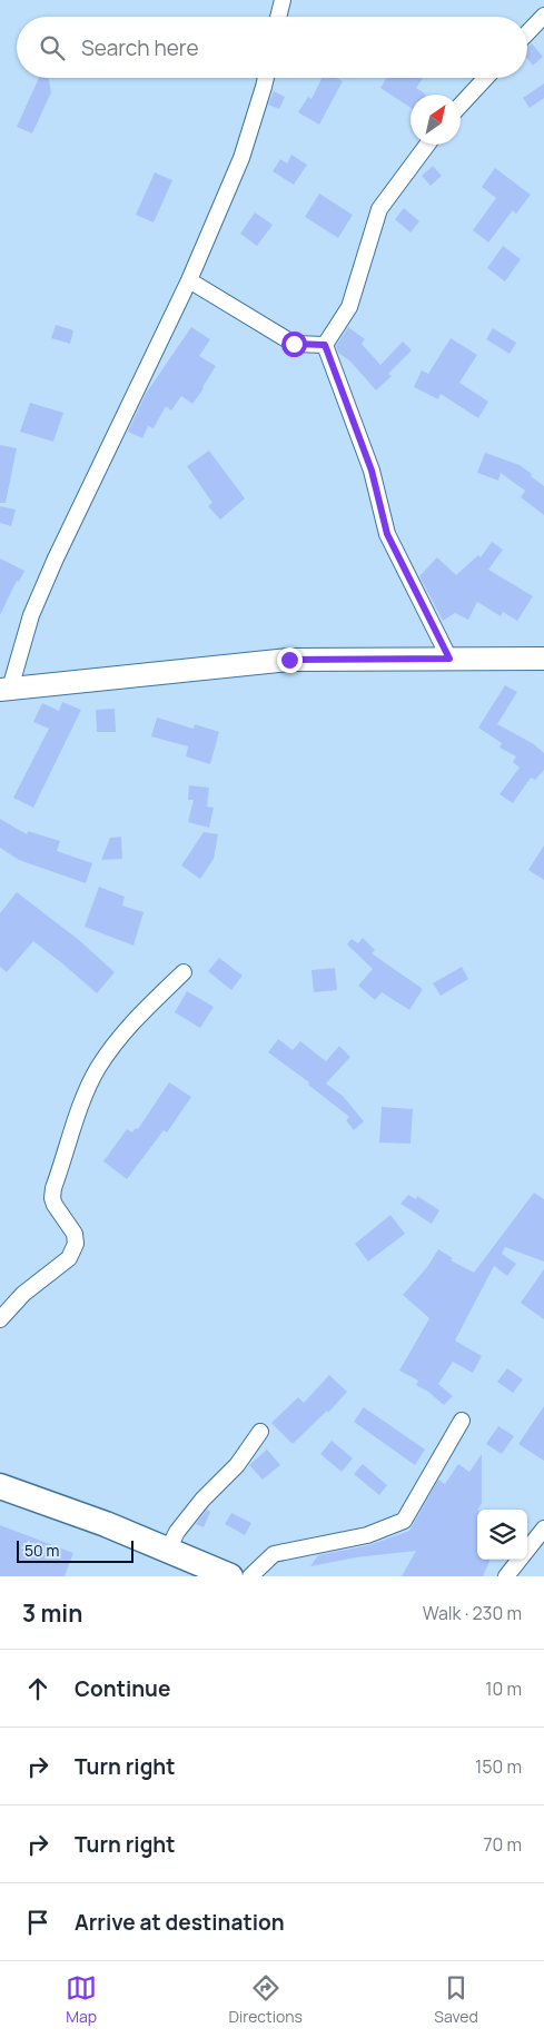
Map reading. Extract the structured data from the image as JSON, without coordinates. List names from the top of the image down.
{
  "scale_bar": "50 m",
  "north": "top right",
  "page": {
    "search": "Search here",
    "scale": "50 m",
    "heading": ["3 min", "Walk · 230 m"],
    "list": [
      ["Continue", "10 m"],
      ["Turn right", "150 m"],
      ["Turn right", "70 m"],
      "Arrive at destination"
    ],
    "nav": ["Map", "Directions", "Saved"]
  }
}
